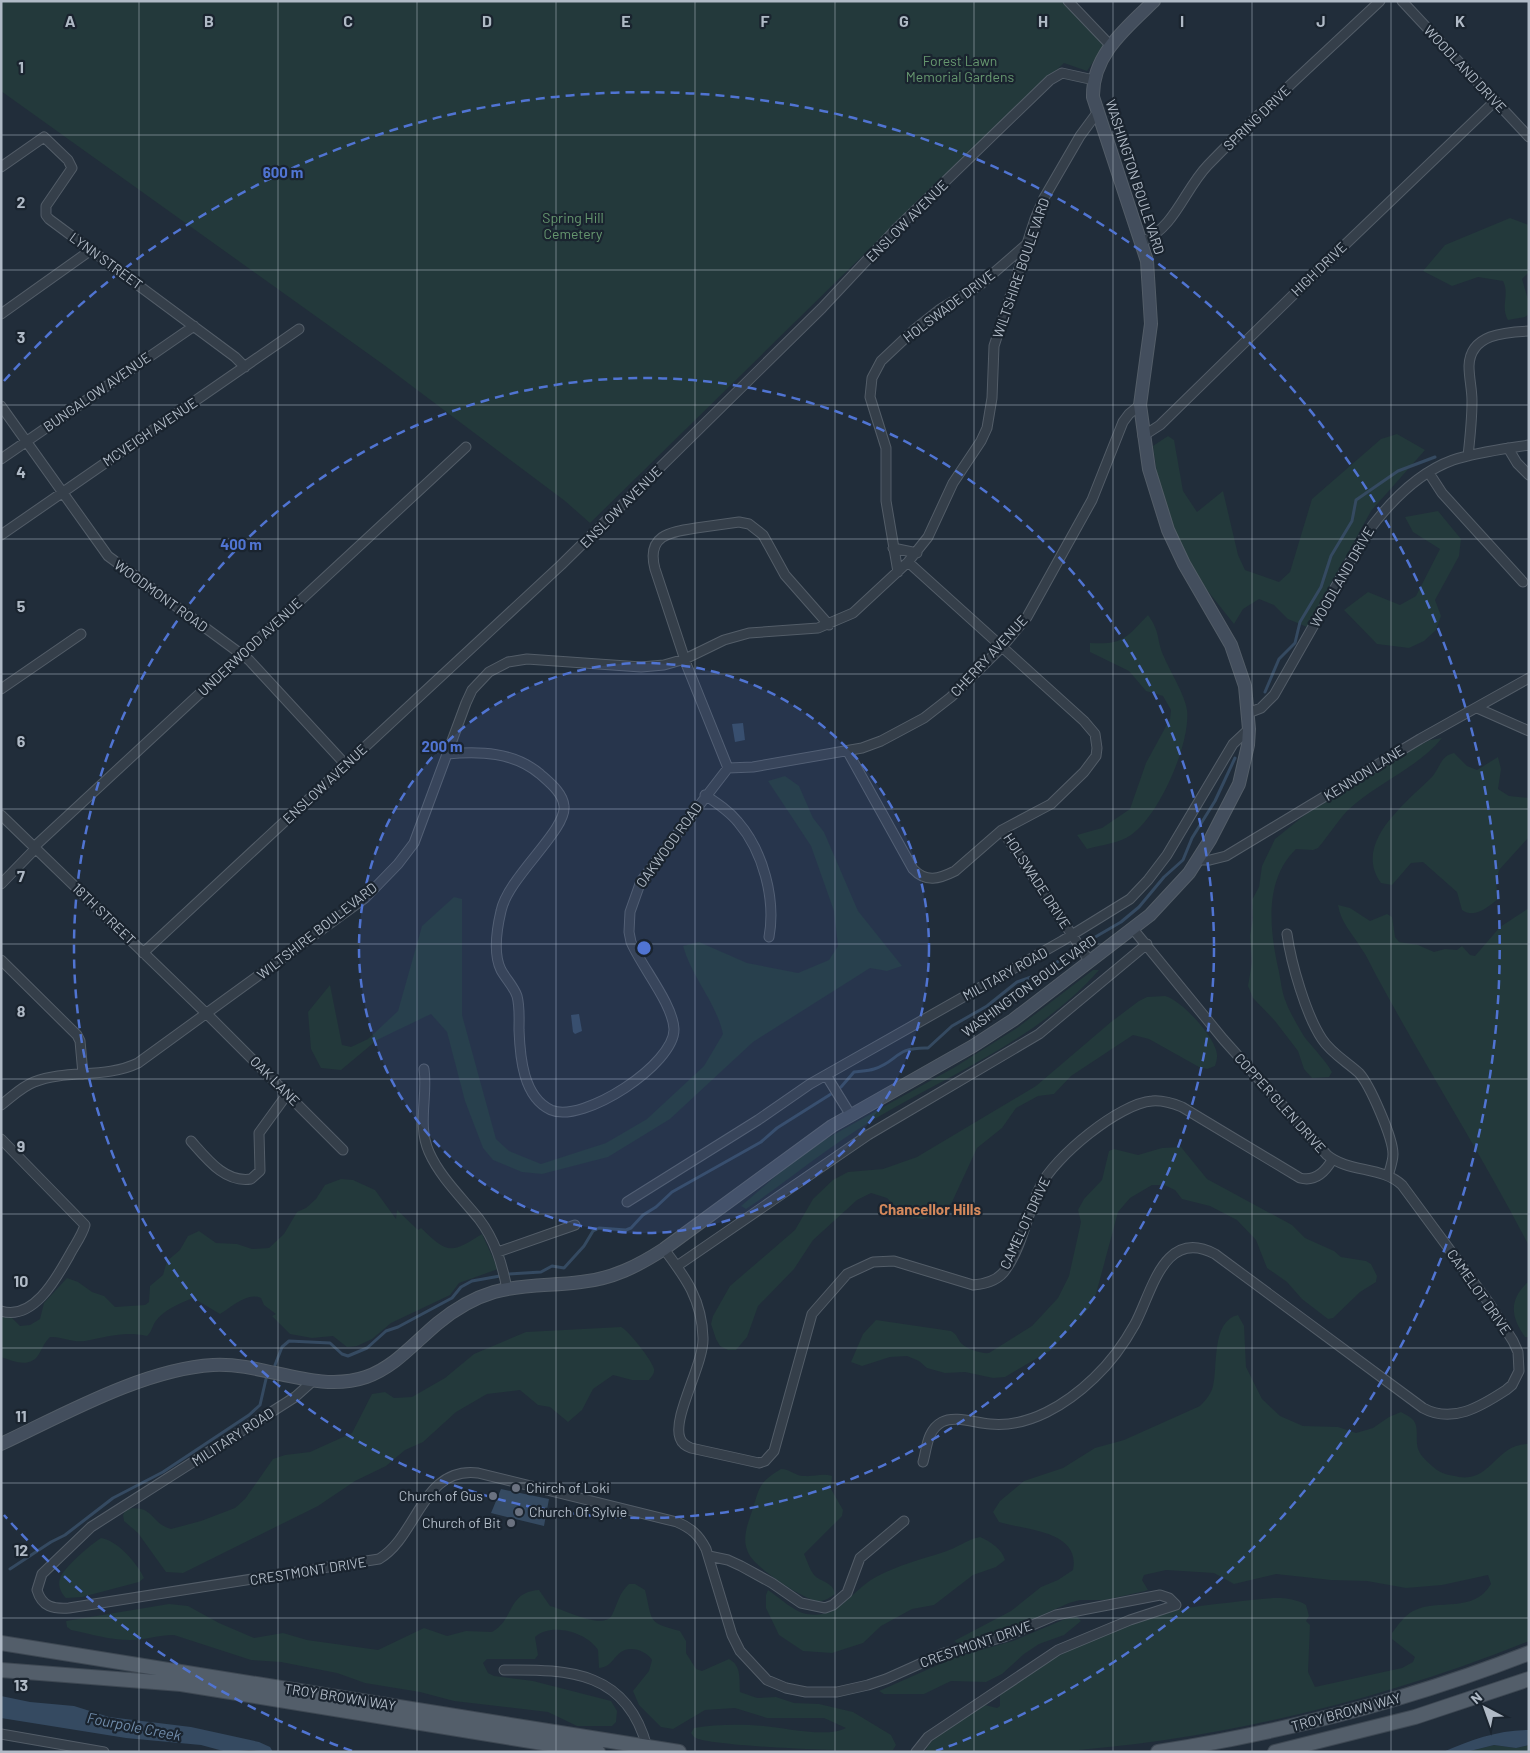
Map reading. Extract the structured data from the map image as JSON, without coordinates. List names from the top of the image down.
{
  "streets": {
    "main road": ["TROY BROWN WAY"],
    "street": [
      "WOODLAND DRIVE",
      "SPRING DRIVE",
      "WASHINGTON BOULEVARD",
      "ENSLOW AVENUE",
      "LYNN STREET",
      "WILTSHIRE BOULEVARD",
      "HIGH DRIVE",
      "HOLSWADE DRIVE",
      "BUNGALOW AVENUE",
      "MCVEIGH AVENUE",
      "WOODMONT ROAD",
      "UNDERWOOD AVENUE",
      "CHERRY AVENUE",
      "KENNON LANE",
      "OAKWOOD ROAD",
      "18TH STREET",
      "MILITARY ROAD",
      "OAK LANE",
      "COPPER GLEN DRIVE",
      "CAMELOT DRIVE",
      "CRESTMONT DRIVE"
    ]
  },
  "crossings": [
    ["WOODLAND DRIVE", "WASHINGTON BOULEVARD"],
    ["WOODLAND DRIVE", "HIGH DRIVE"],
    ["SPRING DRIVE", "WASHINGTON BOULEVARD"],
    ["WASHINGTON BOULEVARD", "ENSLOW AVENUE"],
    ["WASHINGTON BOULEVARD", "WILTSHIRE BOULEVARD"],
    ["WASHINGTON BOULEVARD", "HIGH DRIVE"],
    ["WASHINGTON BOULEVARD", "HOLSWADE DRIVE"],
    ["WASHINGTON BOULEVARD", "CHERRY AVENUE"],
    ["WASHINGTON BOULEVARD", "KENNON LANE"],
    ["WASHINGTON BOULEVARD", "MILITARY ROAD"],
    ["WASHINGTON BOULEVARD", "COPPER GLEN DRIVE"],
    ["WASHINGTON BOULEVARD", "CAMELOT DRIVE"],
    ["ENSLOW AVENUE", "WOODMONT ROAD"],
    ["ENSLOW AVENUE", "18TH STREET"],
    ["LYNN STREET", "BUNGALOW AVENUE"],
    ["LYNN STREET", "MCVEIGH AVENUE"],
    ["WILTSHIRE BOULEVARD", "HOLSWADE DRIVE"],
    ["WILTSHIRE BOULEVARD", "OAKWOOD ROAD"],
    ["WILTSHIRE BOULEVARD", "18TH STREET"],
    ["WILTSHIRE BOULEVARD", "OAK LANE"],
    ["HOLSWADE DRIVE", "CHERRY AVENUE"],
    ["HOLSWADE DRIVE", "MILITARY ROAD"],
    ["BUNGALOW AVENUE", "WOODMONT ROAD"],
    ["MCVEIGH AVENUE", "WOODMONT ROAD"],
    ["WOODMONT ROAD", "UNDERWOOD AVENUE"],
    ["UNDERWOOD AVENUE", "18TH STREET"],
    ["CHERRY AVENUE", "OAKWOOD ROAD"],
    ["18TH STREET", "OAK LANE"],
    ["MILITARY ROAD", "CRESTMONT DRIVE"],
    ["COPPER GLEN DRIVE", "CAMELOT DRIVE"]
  ],
  "districts": ["Chancellor Hills"],
  "water": ["Fourpole Creek"],
  "parks": ["Forest Lawn Memorial Gardens", "Spring Hill Cemetery"],
  "places": [
    "Chirch of Loki",
    "Church of Gus",
    "Church Of Sylvie",
    "Church of Bit"
  ],
  "north": "top left",
  "grid": {
    "columns": [
      "A",
      "B",
      "C",
      "D",
      "E",
      "F",
      "G",
      "H",
      "I",
      "J",
      "K"
    ],
    "rows": [
      "1",
      "2",
      "3",
      "4",
      "5",
      "6",
      "7",
      "8",
      "9",
      "10",
      "11",
      "12",
      "13"
    ]
  },
  "rings": ["600 m", "400 m", "200 m"]
}
